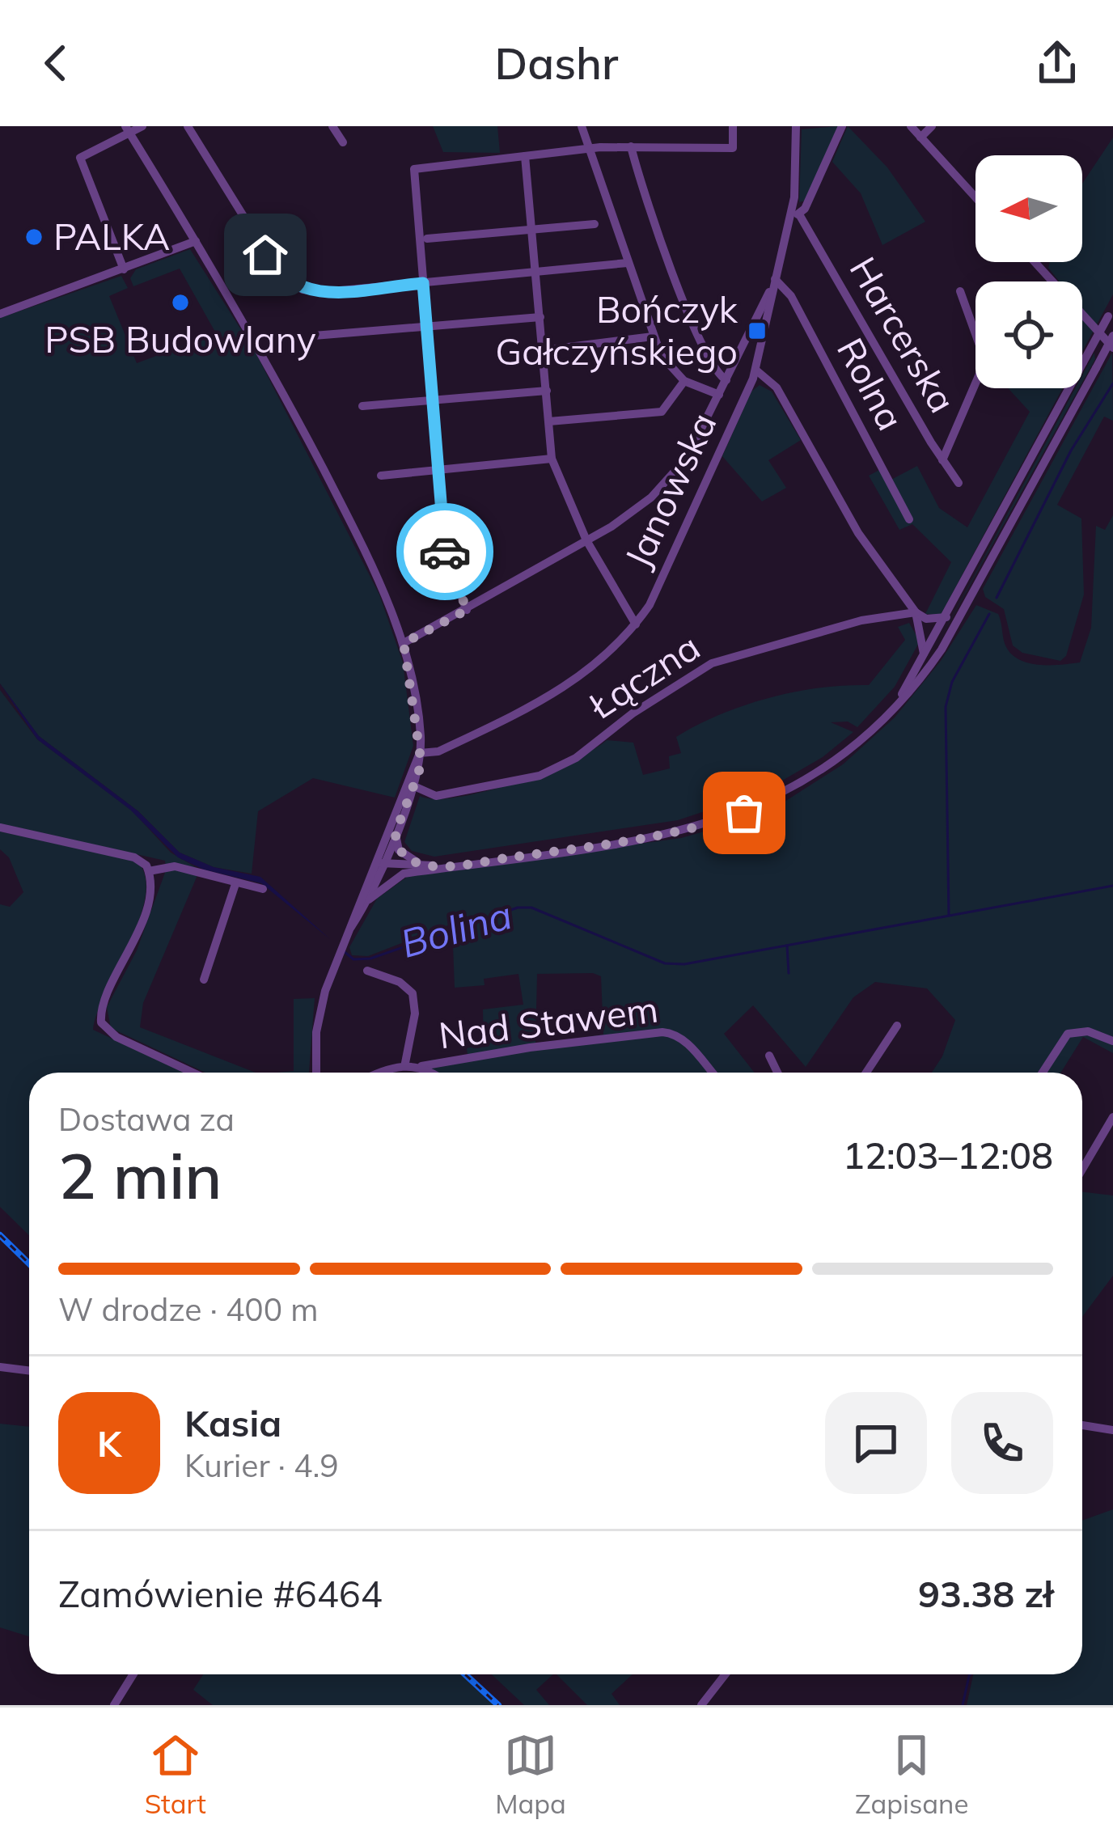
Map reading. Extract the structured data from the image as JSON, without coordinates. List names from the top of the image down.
{
  "streets": {
    "street": [
      "Harcerska",
      "Rolna",
      "Janowska",
      "Łączna",
      "Nad Stawem"
    ]
  },
  "crossings": [
    ["Harcerska", "Janowska"],
    ["Rolna", "Janowska"]
  ],
  "water": ["Bolina"],
  "places": {
    "other": ["PALKA", "PSB Budowlany"],
    "transit": ["Bończyk Gałczyńskiego"]
  },
  "north": "left",
  "page": {
    "header": "Dashr",
    "heading": ["2 min", "Dostawa za", "12:03–12:08"],
    "panel": [
      "Kasia",
      "Kurier · 4.9",
      "Zamówienie #6464",
      "93.38 zł"
    ],
    "bar": "W drodze · 400 m",
    "round": "K",
    "tabs": ["Start", "Mapa", "Zapisane"]
  }
}
